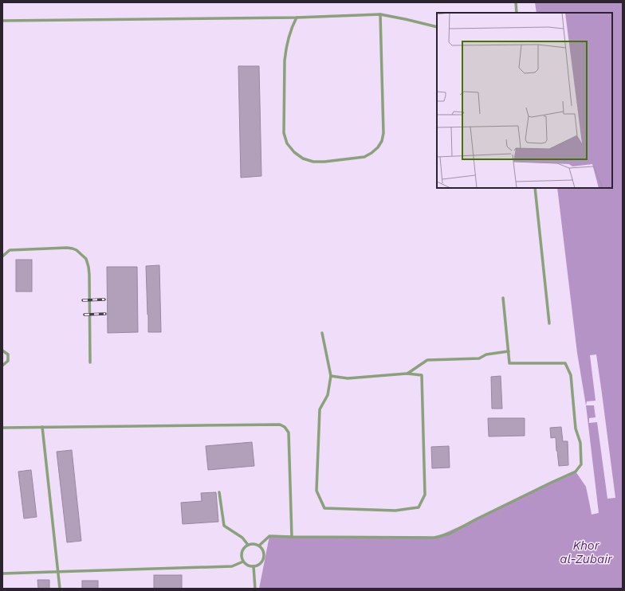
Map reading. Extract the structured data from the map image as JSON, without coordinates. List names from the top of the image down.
{
  "water": ["Khor al-Zubair"]
}
